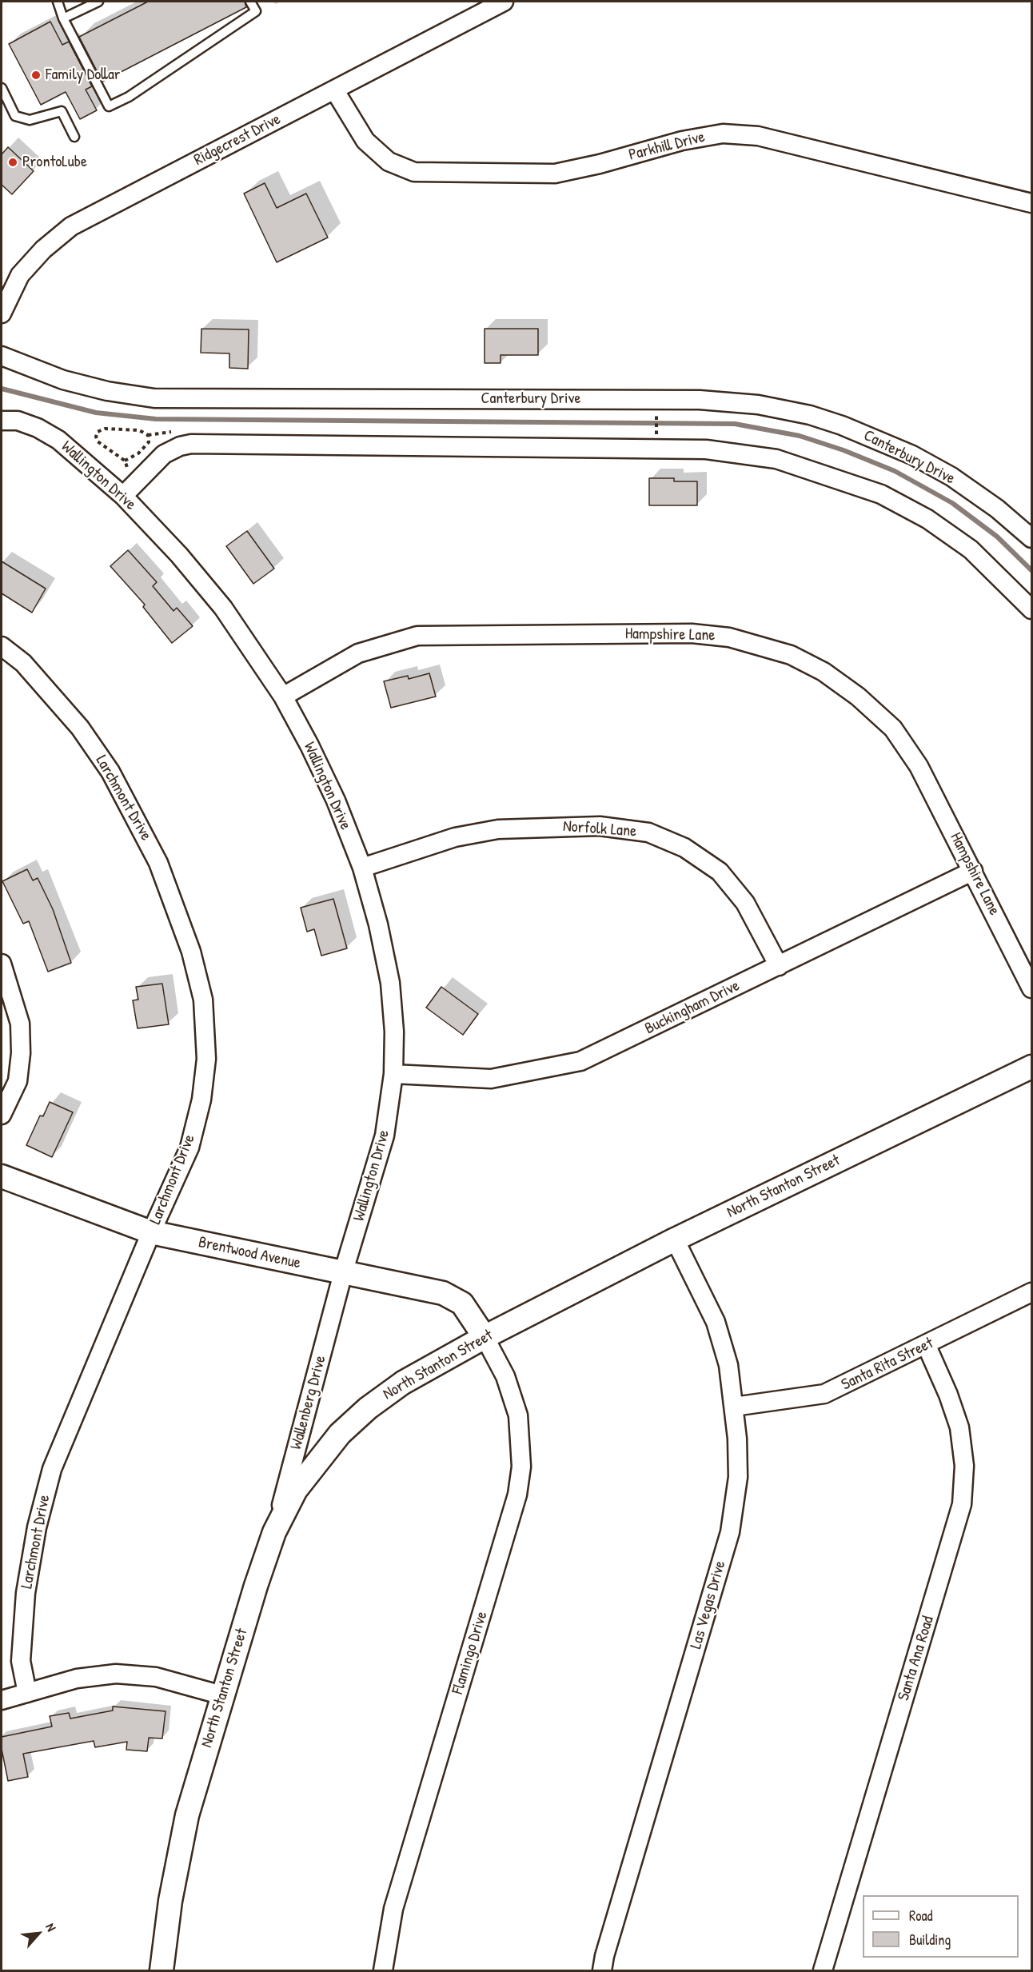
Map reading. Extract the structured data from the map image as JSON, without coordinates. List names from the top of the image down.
{
  "streets": {
    "street": [
      "Ridgecrest Drive",
      "Parkhill Drive",
      "Canterbury Drive",
      "Wallington Drive",
      "Hampshire Lane",
      "Larchmont Drive",
      "Norfolk Lane",
      "Buckingham Drive",
      "North Stanton Street",
      "Brentwood Avenue",
      "Santa Rita Street",
      "Wallenberg Drive",
      "Las Vegas Drive",
      "Flamingo Drive",
      "Santa Ana Road"
    ]
  },
  "crossings": [
    ["Ridgecrest Drive", "Parkhill Drive"],
    ["Wallington Drive", "Hampshire Lane"],
    ["Wallington Drive", "Norfolk Lane"],
    ["Wallington Drive", "Buckingham Drive"],
    ["Wallington Drive", "Brentwood Avenue"],
    ["Wallington Drive", "Wallenberg Drive"],
    ["Hampshire Lane", "Buckingham Drive"],
    ["Larchmont Drive", "Brentwood Avenue"],
    ["Norfolk Lane", "Buckingham Drive"],
    ["North Stanton Street", "Brentwood Avenue"],
    ["North Stanton Street", "Wallenberg Drive"],
    ["North Stanton Street", "Las Vegas Drive"],
    ["North Stanton Street", "Flamingo Drive"],
    ["Brentwood Avenue", "Wallenberg Drive"],
    ["Brentwood Avenue", "Flamingo Drive"],
    ["Santa Rita Street", "Las Vegas Drive"],
    ["Santa Rita Street", "Santa Ana Road"]
  ],
  "places": ["Family Dollar", "ProntoLube"],
  "legend": ["Road", "Building"],
  "north": "top right"
}
